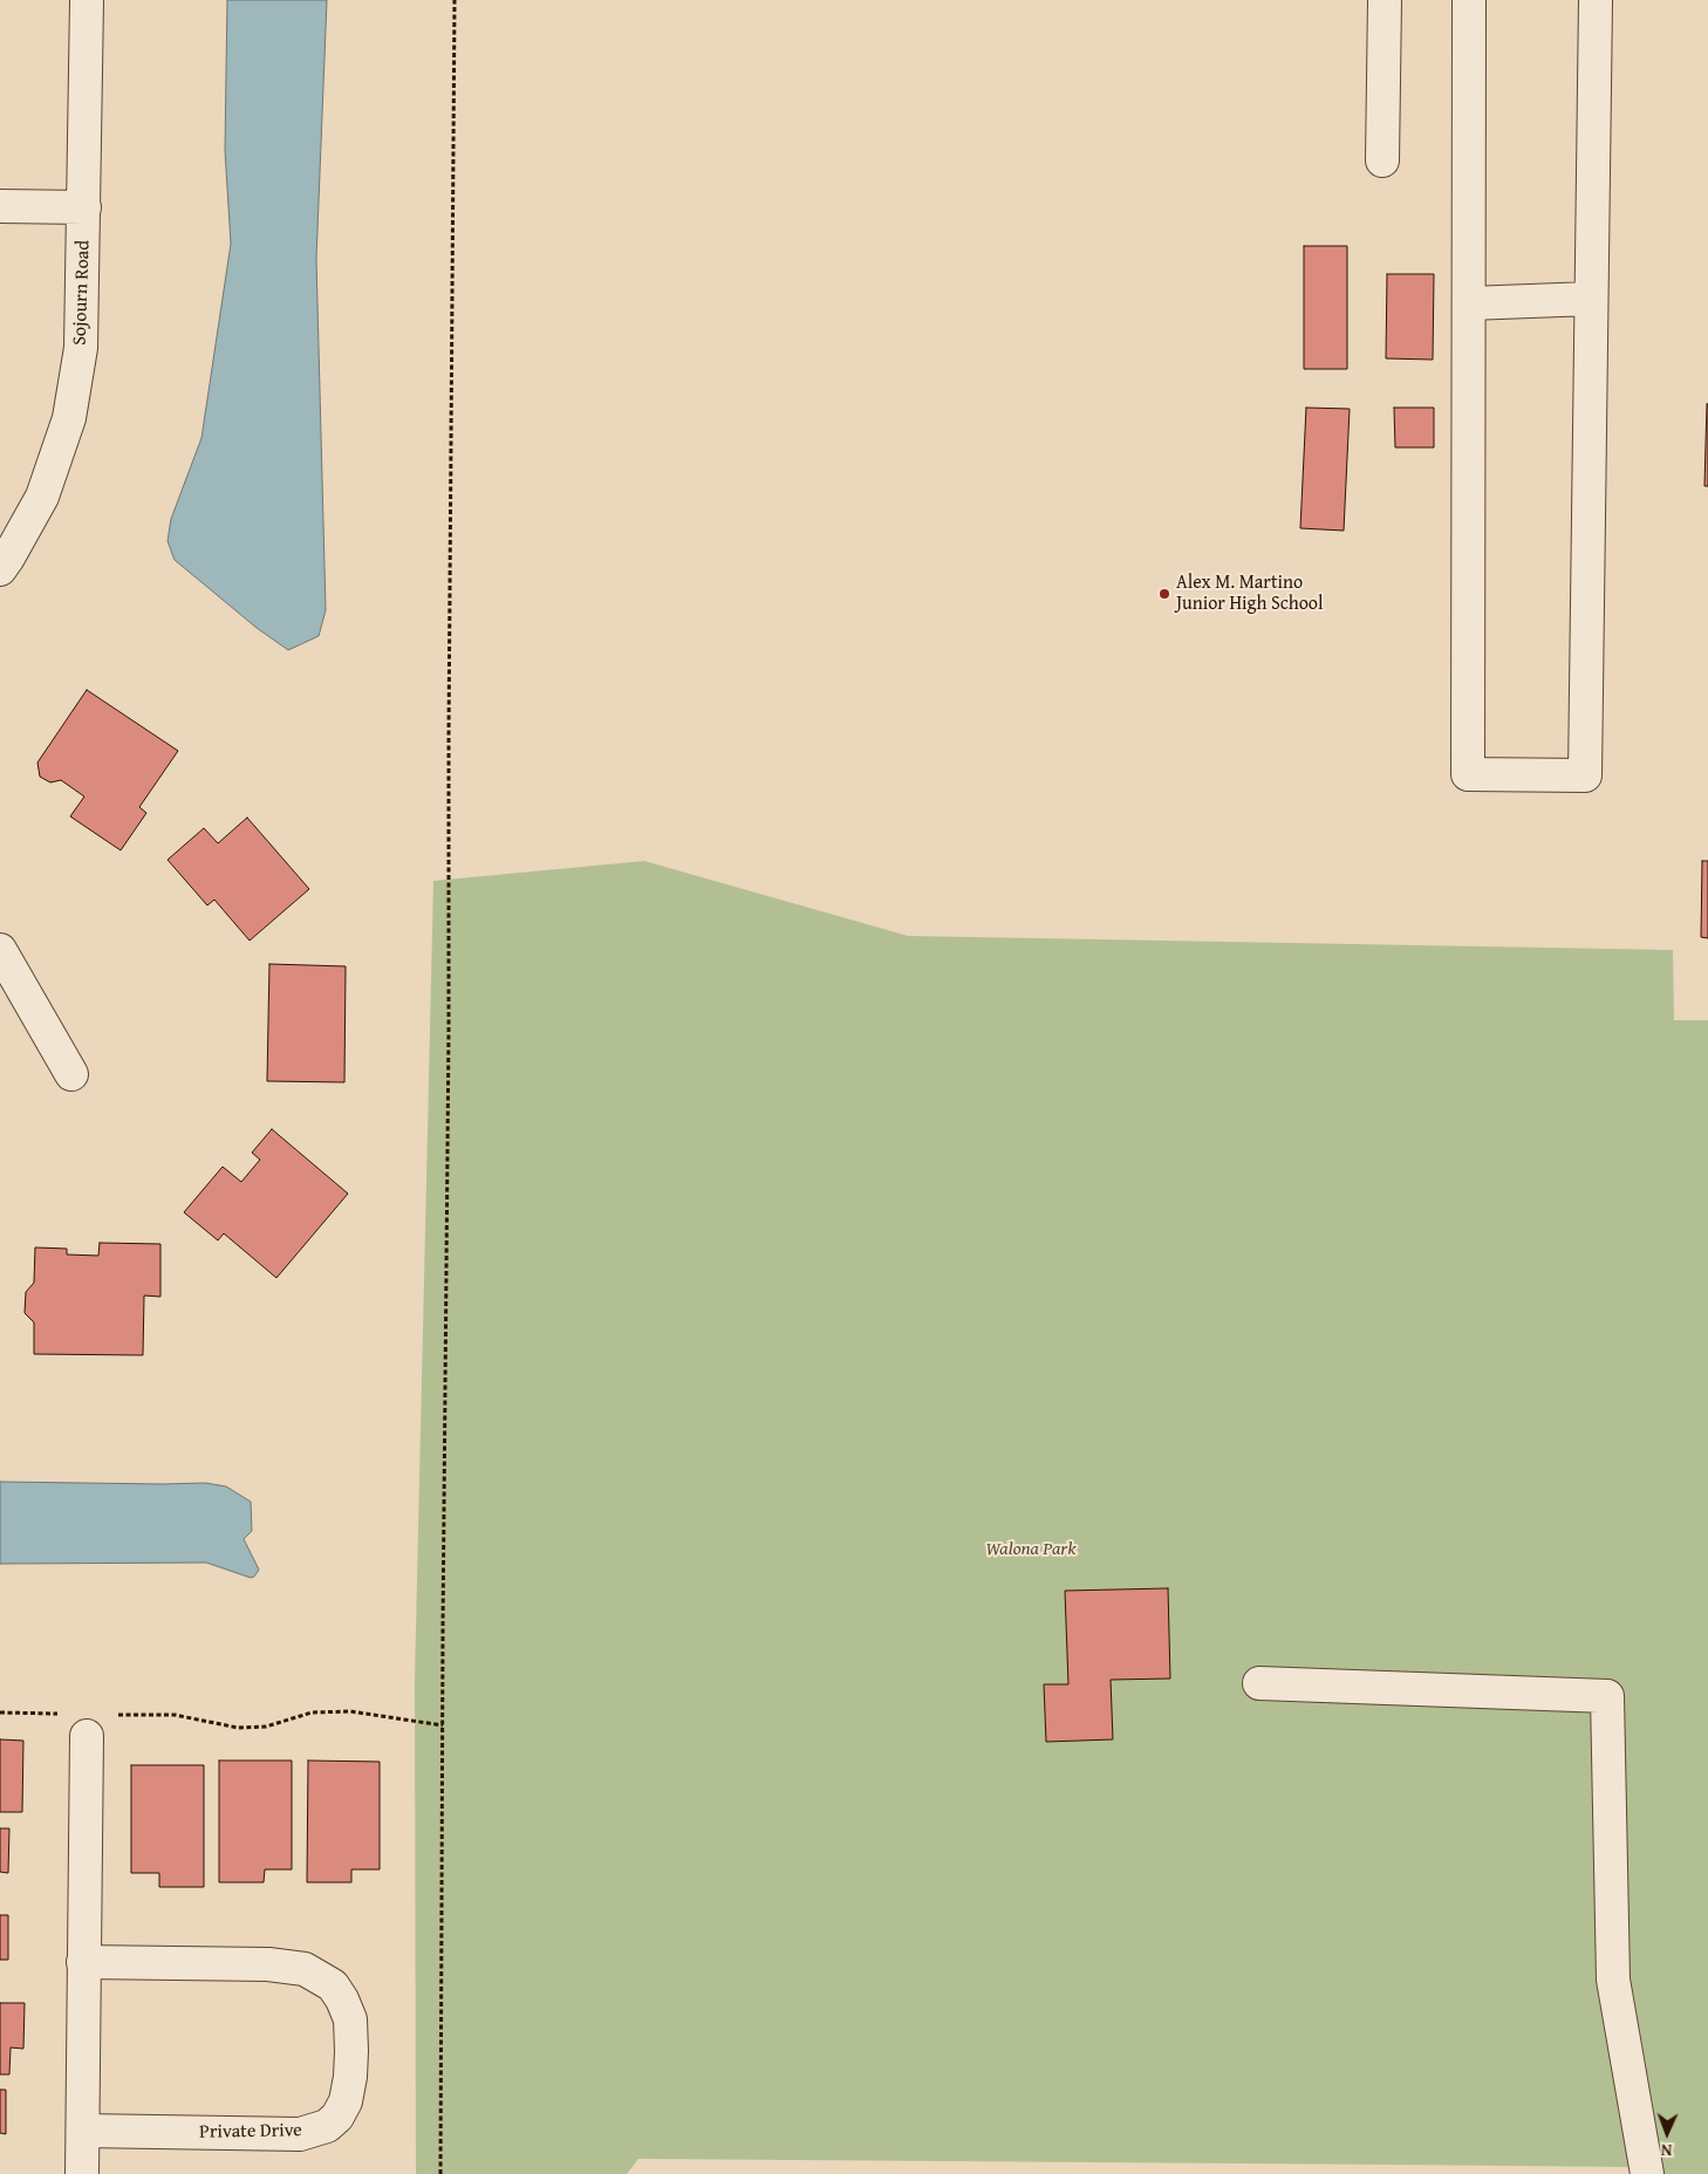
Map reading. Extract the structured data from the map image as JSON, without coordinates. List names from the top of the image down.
{
  "streets": {
    "street": ["Sojourn Road", "Private Drive"]
  },
  "parks": ["Walona Park"],
  "places": ["Alex M. Martino Junior High School"],
  "north": "bottom"
}
